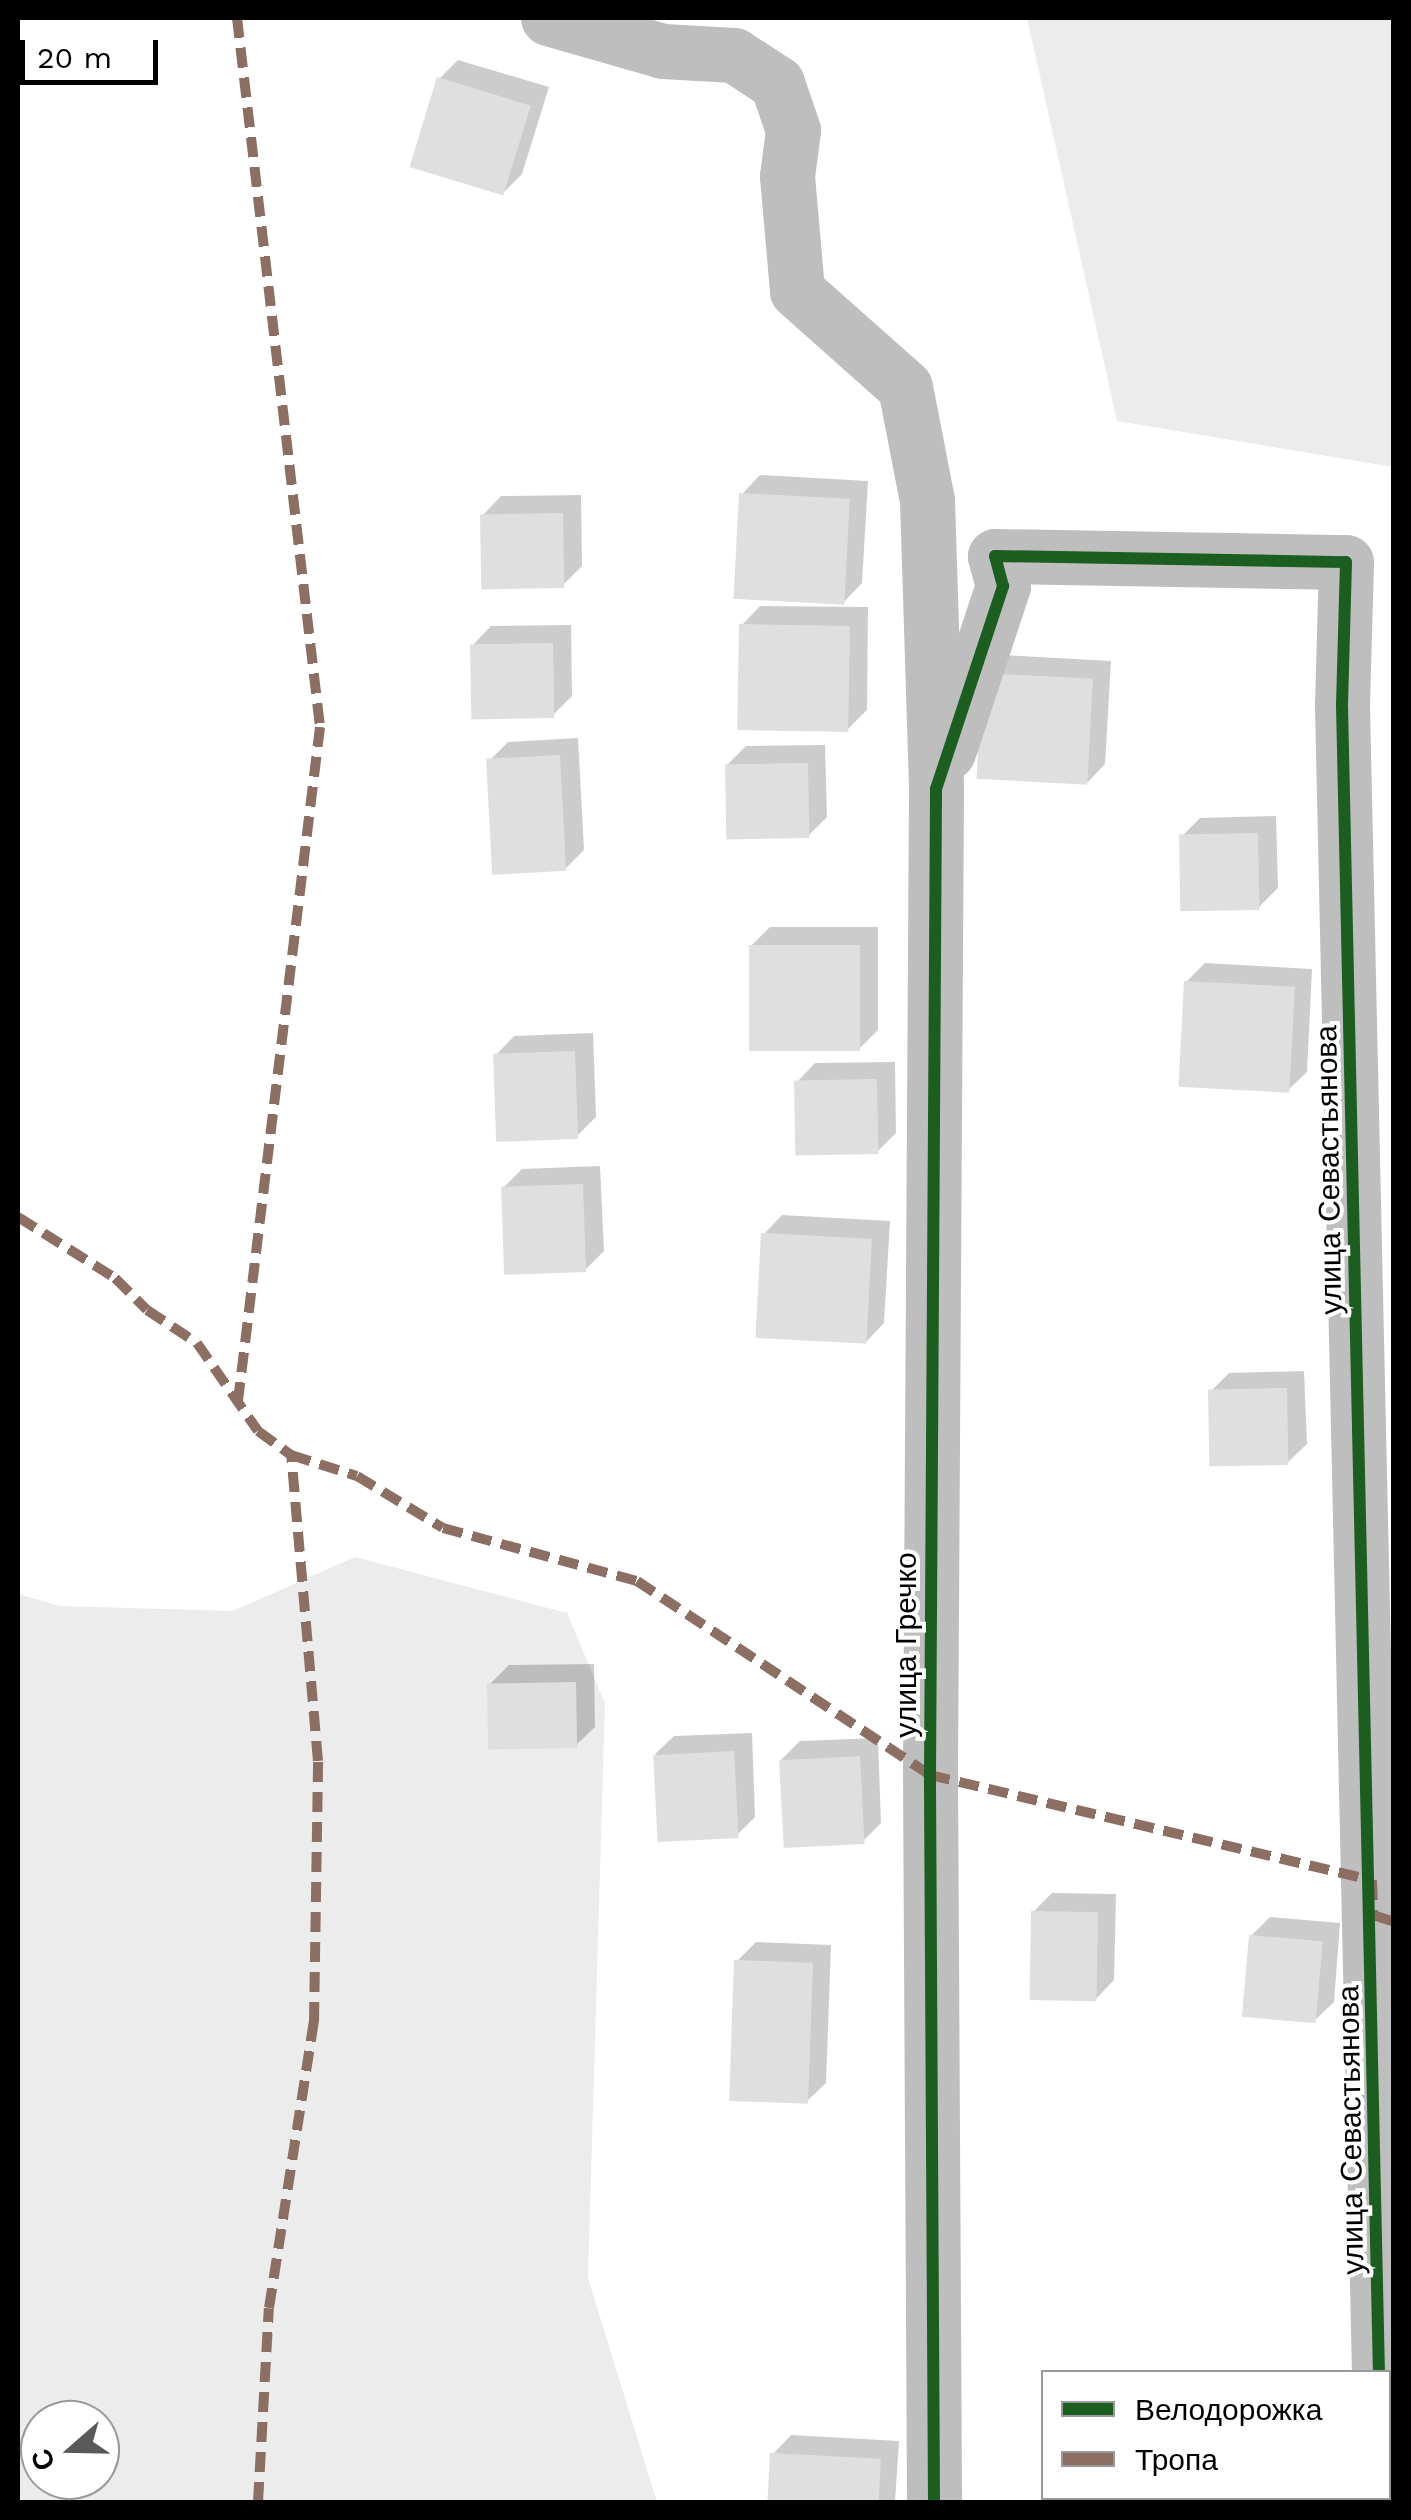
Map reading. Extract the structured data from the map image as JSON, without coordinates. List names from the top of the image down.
{
  "streets": {
    "street": ["улица Севастьянова", "улица Гречко"]
  },
  "crossings": [
    ["улица Севастьянова", "улица Гречко"]
  ],
  "legend": ["Велодорожка", "Тропа"],
  "scale_bar": "20 m",
  "north": "left"
}
